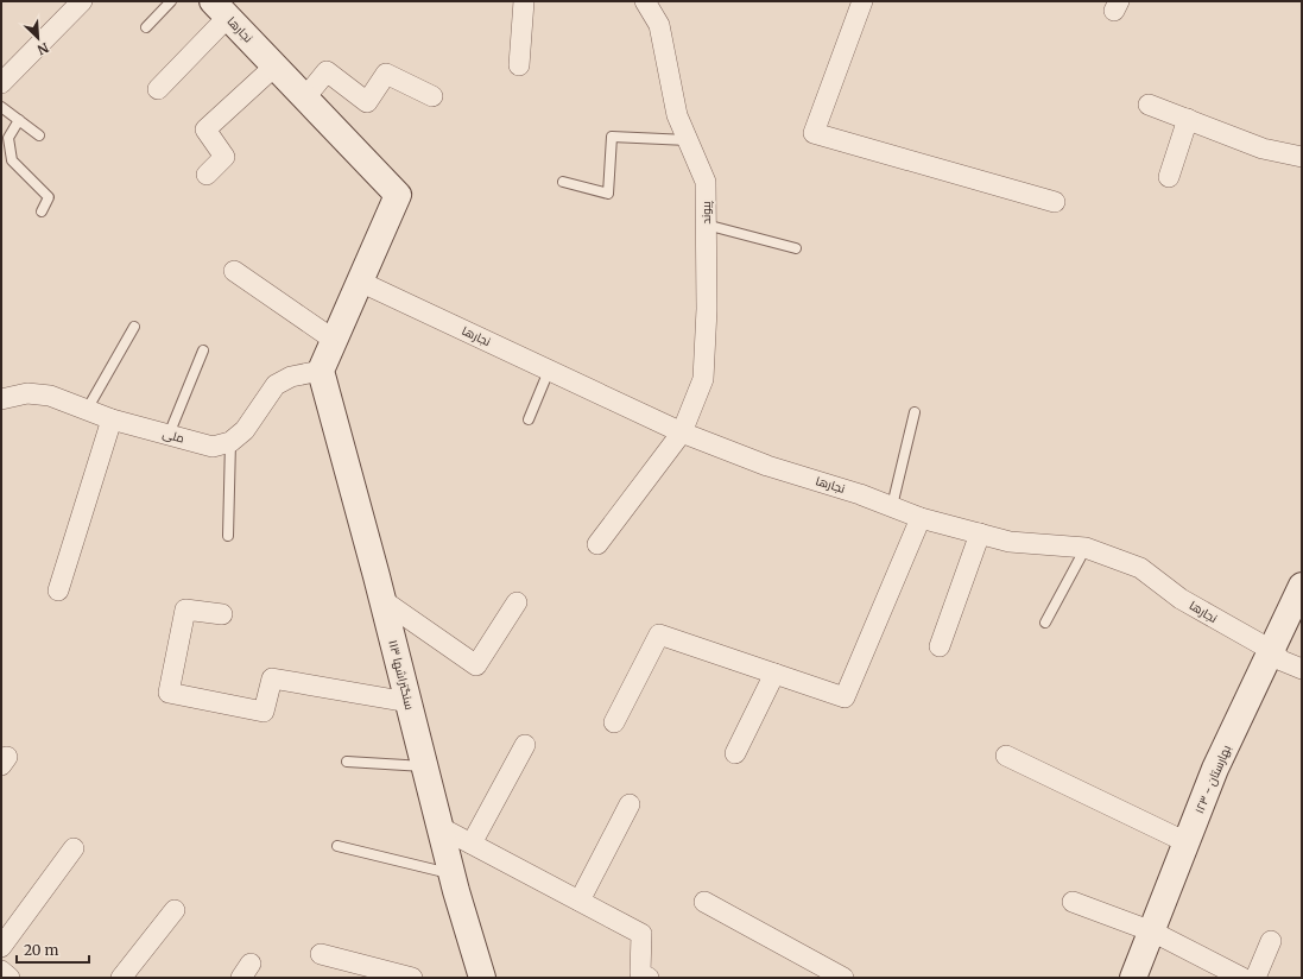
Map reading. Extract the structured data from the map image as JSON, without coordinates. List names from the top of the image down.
{
  "streets": {
    "street": [
      "نجارها",
      "پیوند",
      "ملی",
      "سنگتراشها ۱۱۳",
      "بهارستان - ۱۲۳"
    ]
  },
  "crossings": [
    ["نجارها", "پیوند"],
    ["نجارها", "سنگتراشها ۱۱۳"],
    ["نجارها", "بهارستان - ۱۲۳"]
  ],
  "scale_bar": "20 m",
  "north": "bottom right"
}
